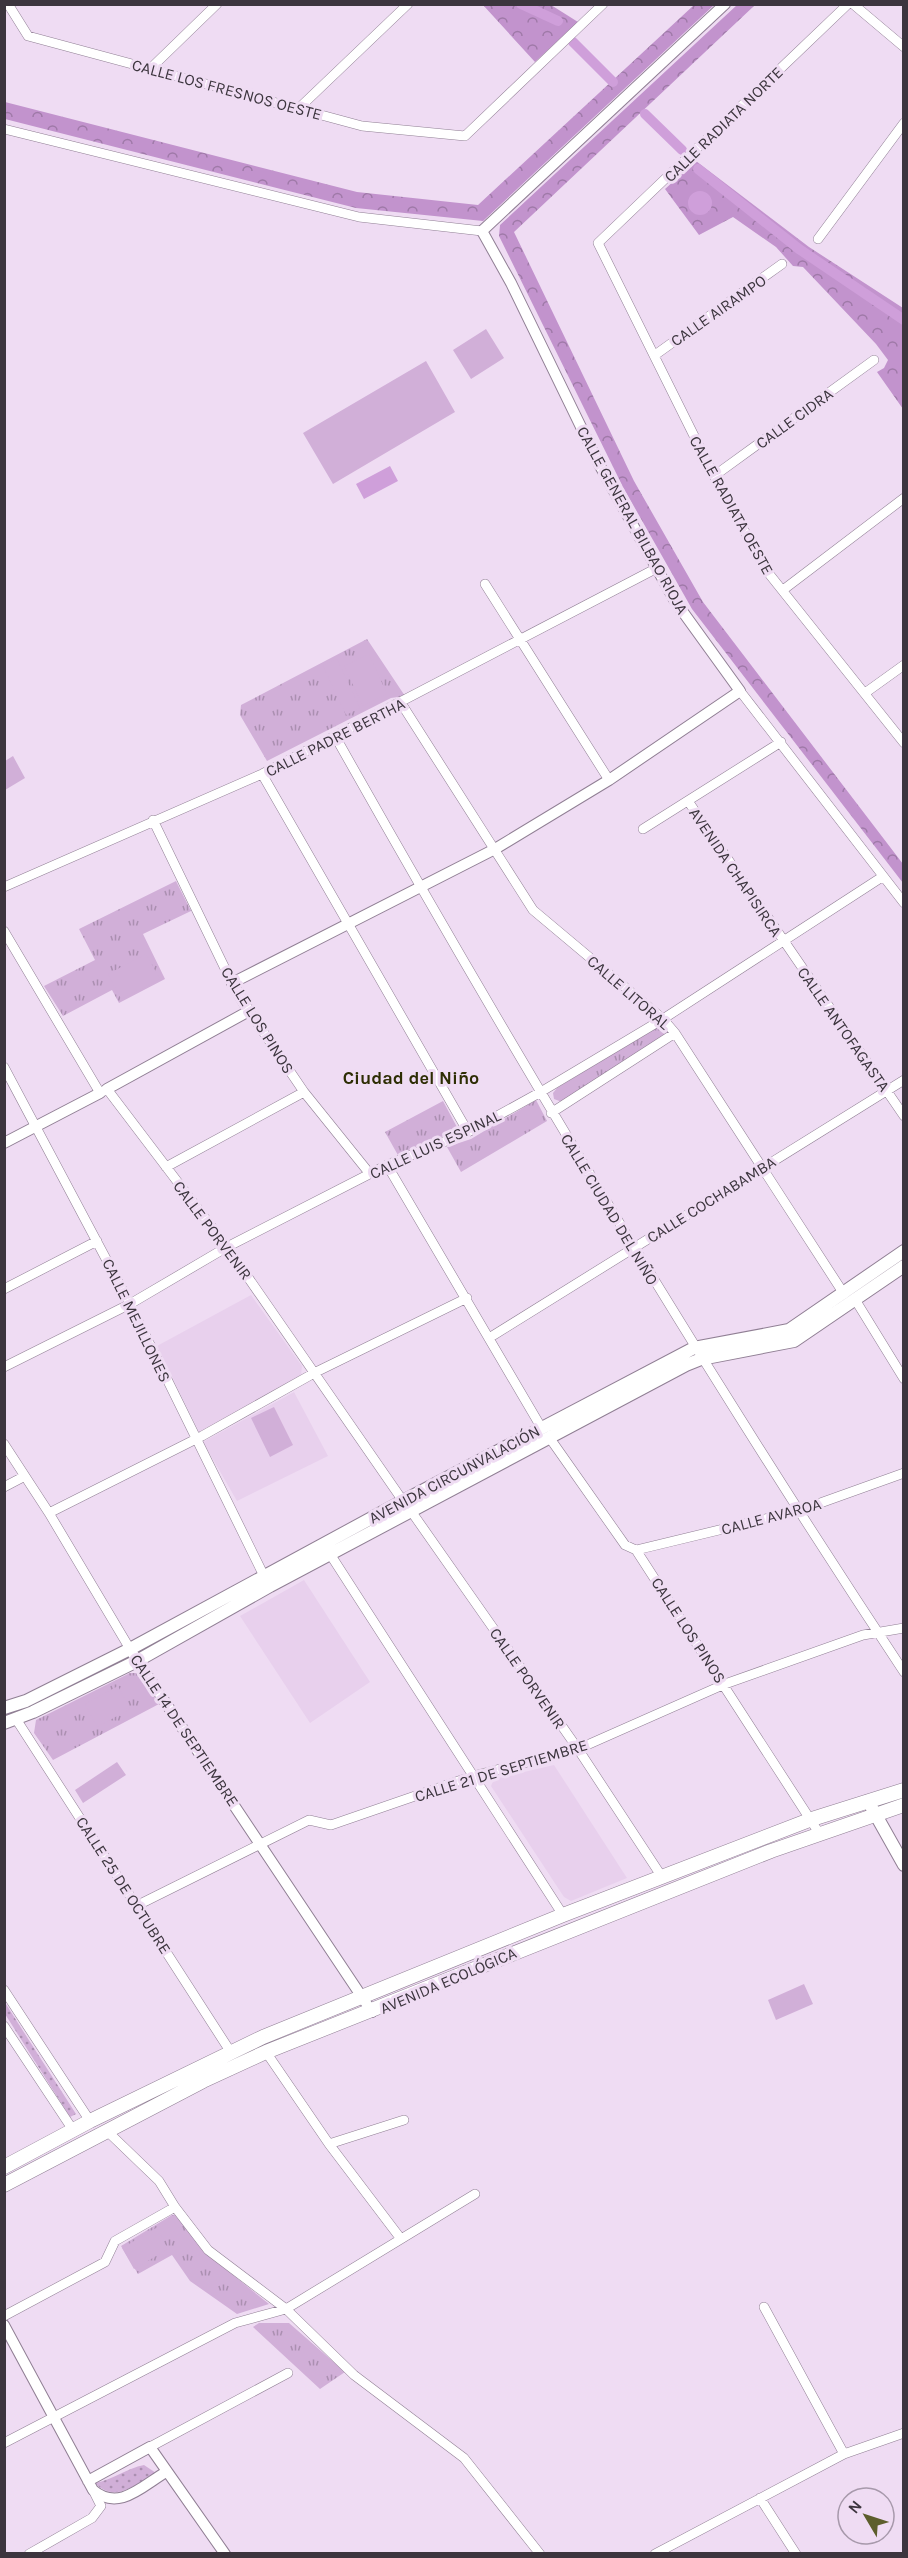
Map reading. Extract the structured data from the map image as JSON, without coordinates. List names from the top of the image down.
{
  "streets": {
    "main road": ["AVENIDA CIRCUNVALACIÓN", "AVENIDA ECOLÓGICA"],
    "street": [
      "CALLE LOS FRESNOS OESTE",
      "CALLE RADIATA NORTE",
      "CALLE AIRAMPO",
      "CALLE CIDRA",
      "CALLE RADIATA OESTE",
      "CALLE GENERAL BILBAO RIOJA",
      "CALLE PADRE BERTHA",
      "AVENIDA CHAPISIRCA",
      "CALLE LITORAL",
      "CALLE LOS PINOS",
      "CALLE ANTOFAGASTA",
      "CALLE LUIS ESPINAL",
      "CALLE COCHABAMBA",
      "CALLE CIUDAD DEL NIÑO",
      "CALLE PORVENIR",
      "CALLE MEJILLONES",
      "CALLE AVAROA",
      "CALLE 14 DE SEPTIEMBRE",
      "CALLE 21 DE SEPTIEMBRE",
      "CALLE 25 DE OCTUBRE"
    ]
  },
  "crossings": [
    ["CALLE RADIATA NORTE", "CALLE RADIATA OESTE"],
    ["CALLE AIRAMPO", "CALLE RADIATA OESTE"],
    ["CALLE CIDRA", "CALLE RADIATA OESTE"],
    ["CALLE GENERAL BILBAO RIOJA", "CALLE PADRE BERTHA"],
    ["CALLE GENERAL BILBAO RIOJA", "CALLE LUIS ESPINAL"],
    ["CALLE PADRE BERTHA", "CALLE LITORAL"],
    ["CALLE PADRE BERTHA", "CALLE LOS PINOS"],
    ["CALLE PADRE BERTHA", "CALLE CIUDAD DEL NIÑO"],
    ["AVENIDA CHAPISIRCA", "CALLE ANTOFAGASTA"],
    ["AVENIDA CHAPISIRCA", "CALLE LUIS ESPINAL"],
    ["CALLE LITORAL", "CALLE LUIS ESPINAL"],
    ["CALLE LITORAL", "CALLE COCHABAMBA"],
    ["CALLE LITORAL", "AVENIDA CIRCUNVALACIÓN"],
    ["CALLE LOS PINOS", "CALLE LUIS ESPINAL"],
    ["CALLE LOS PINOS", "CALLE COCHABAMBA"],
    ["CALLE LOS PINOS", "AVENIDA CIRCUNVALACIÓN"],
    ["CALLE LOS PINOS", "CALLE AVAROA"],
    ["CALLE LOS PINOS", "CALLE 21 DE SEPTIEMBRE"],
    ["CALLE LOS PINOS", "AVENIDA ECOLÓGICA"],
    ["CALLE ANTOFAGASTA", "CALLE LUIS ESPINAL"],
    ["CALLE ANTOFAGASTA", "CALLE COCHABAMBA"],
    ["CALLE LUIS ESPINAL", "CALLE CIUDAD DEL NIÑO"],
    ["CALLE LUIS ESPINAL", "CALLE PORVENIR"],
    ["CALLE LUIS ESPINAL", "CALLE MEJILLONES"],
    ["CALLE COCHABAMBA", "CALLE CIUDAD DEL NIÑO"],
    ["CALLE CIUDAD DEL NIÑO", "AVENIDA CIRCUNVALACIÓN"],
    ["CALLE CIUDAD DEL NIÑO", "CALLE AVAROA"],
    ["CALLE CIUDAD DEL NIÑO", "CALLE 21 DE SEPTIEMBRE"],
    ["CALLE PORVENIR", "AVENIDA CIRCUNVALACIÓN"],
    ["CALLE PORVENIR", "CALLE 21 DE SEPTIEMBRE"],
    ["CALLE PORVENIR", "AVENIDA ECOLÓGICA"],
    ["CALLE MEJILLONES", "AVENIDA CIRCUNVALACIÓN"],
    ["AVENIDA CIRCUNVALACIÓN", "CALLE 14 DE SEPTIEMBRE"],
    ["AVENIDA CIRCUNVALACIÓN", "CALLE 25 DE OCTUBRE"],
    ["CALLE 14 DE SEPTIEMBRE", "CALLE 21 DE SEPTIEMBRE"],
    ["CALLE 14 DE SEPTIEMBRE", "AVENIDA ECOLÓGICA"],
    ["CALLE 21 DE SEPTIEMBRE", "CALLE 25 DE OCTUBRE"],
    ["CALLE 25 DE OCTUBRE", "AVENIDA ECOLÓGICA"]
  ],
  "districts": ["Ciudad del Niño"],
  "north": "top left"
}
